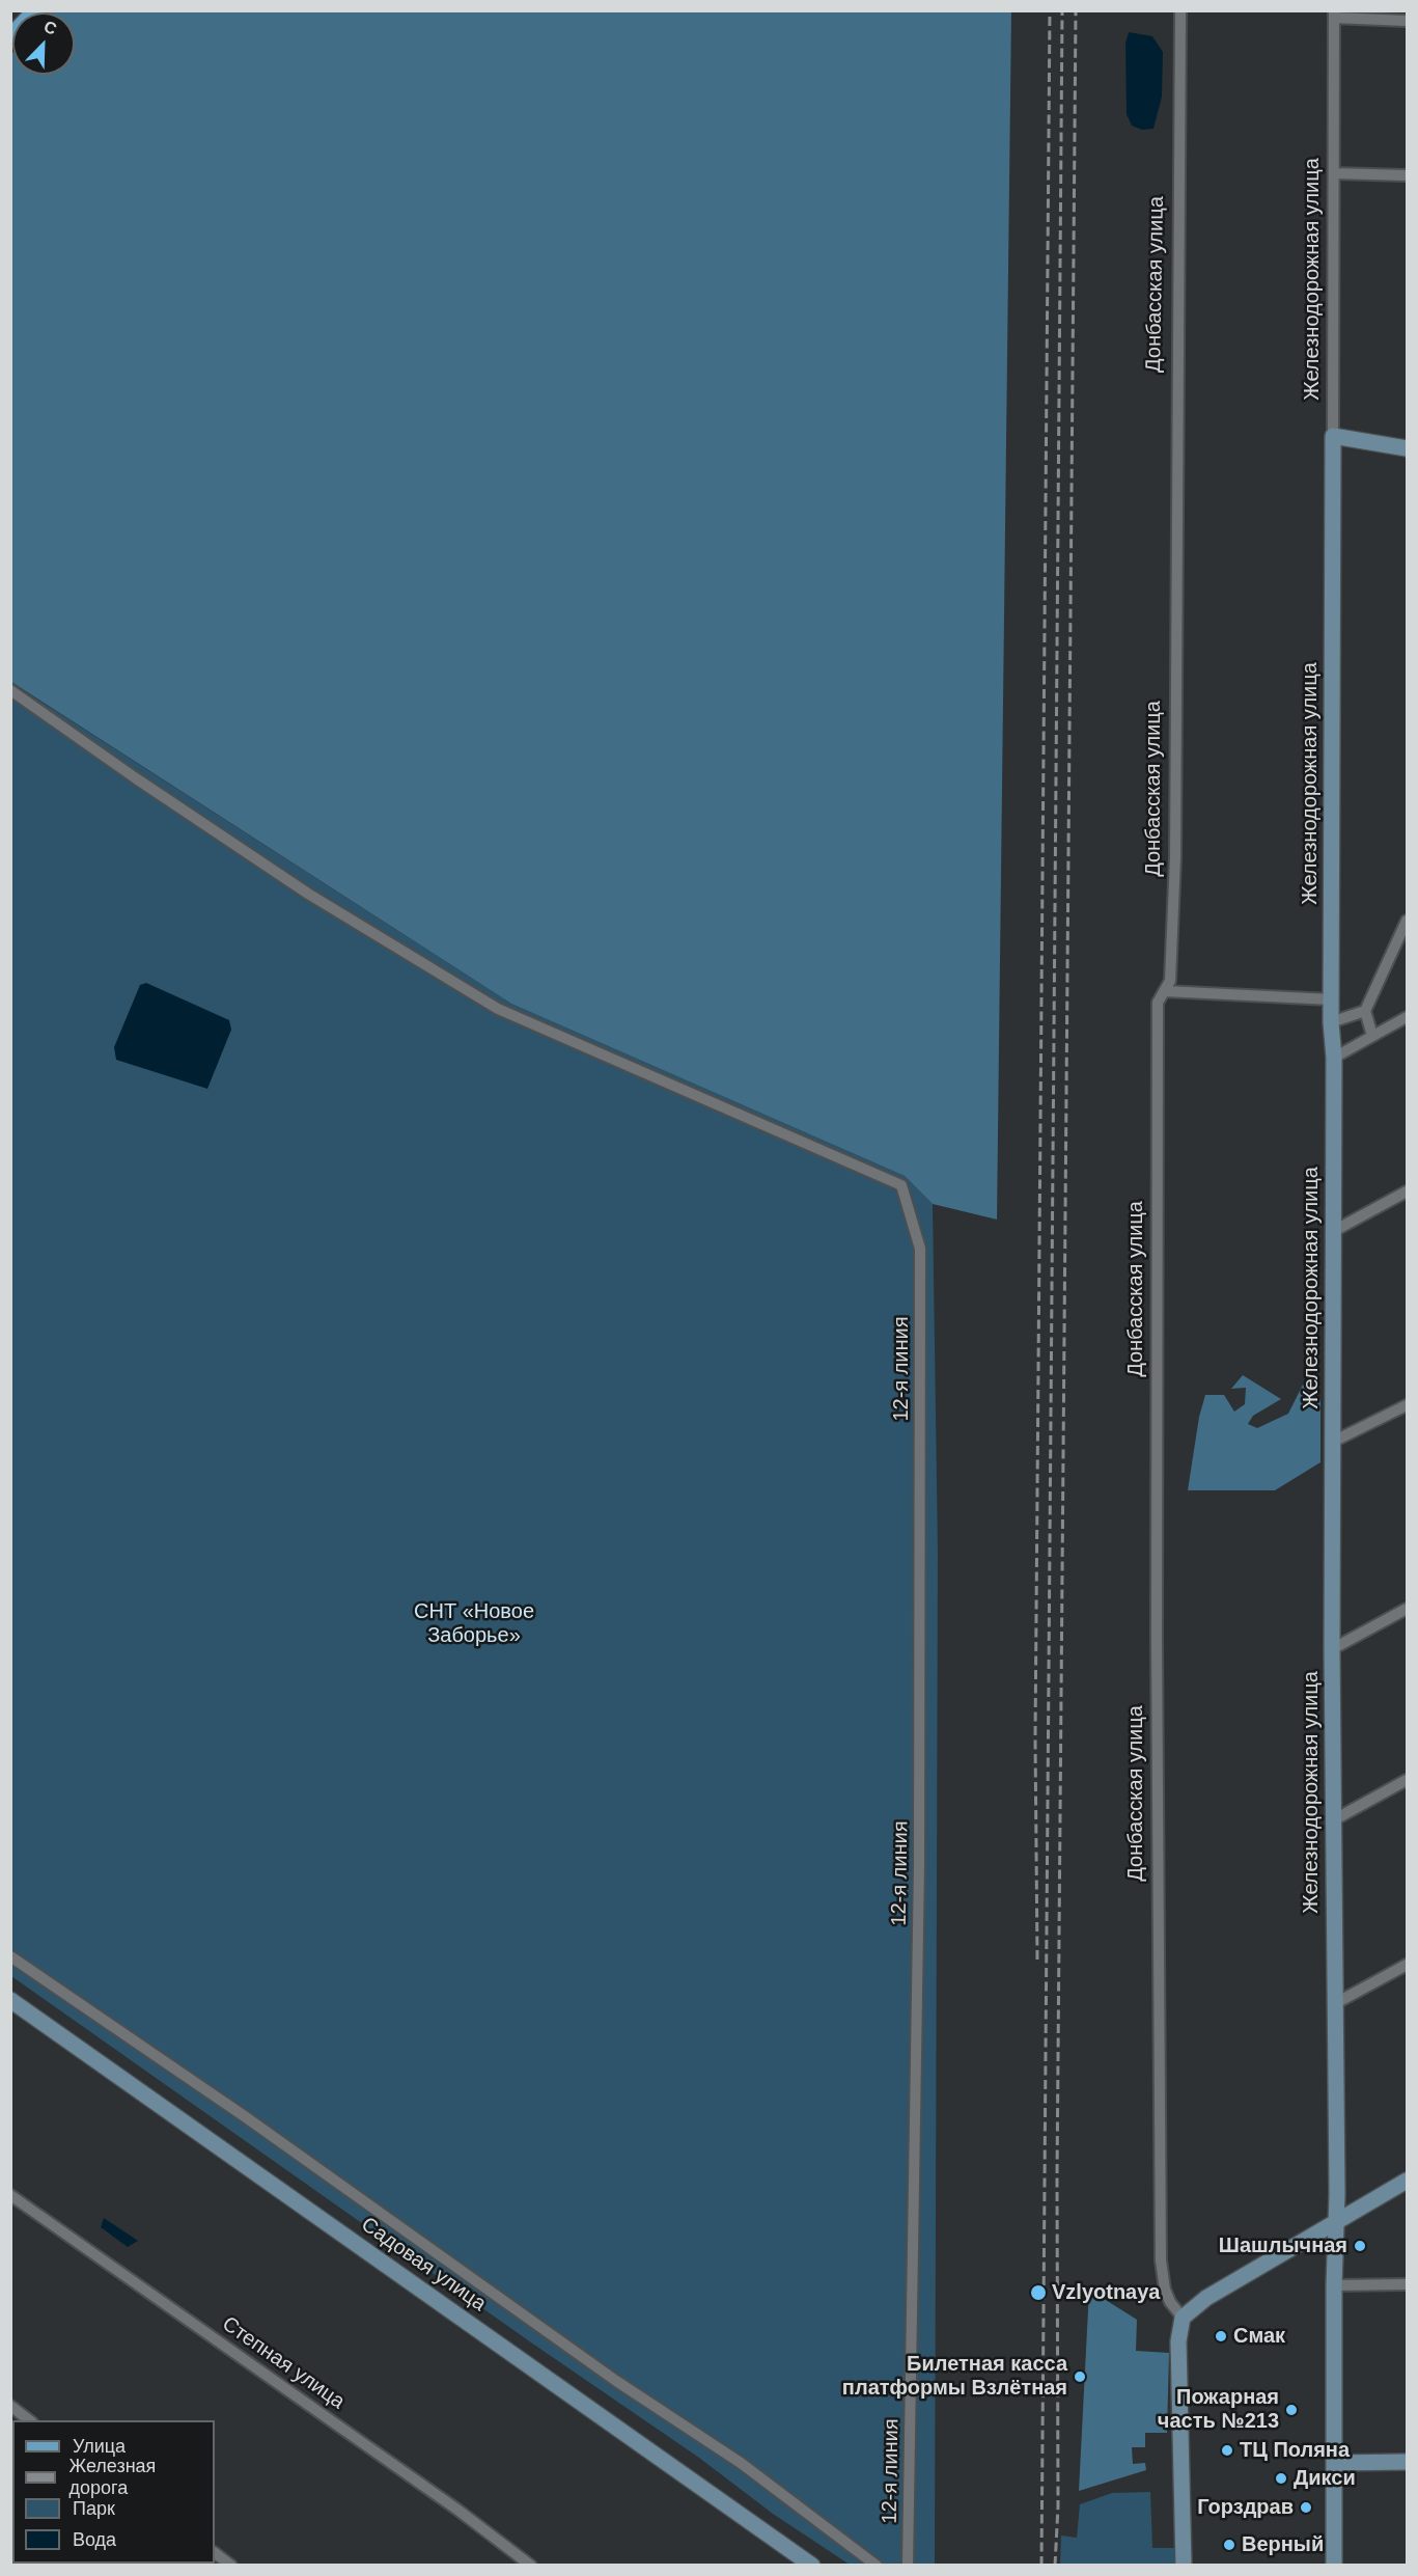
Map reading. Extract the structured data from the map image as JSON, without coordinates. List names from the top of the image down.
{
  "streets": {
    "street": [
      "Железнодорожная улица",
      "Донбасская улица",
      "12-я линия",
      "Садовая улица",
      "Степная улица"
    ]
  },
  "parks": ["СНТ «Новое Заборье»"],
  "places": [
    "Шашлычная",
    "Vzlyotnaya",
    "Смак",
    "Билетная касса платформы Взлётная",
    "Пожарная часть №213",
    "ТЦ Поляна",
    "Дикси",
    "Горздрав",
    "Верный"
  ],
  "legend": [
    "Улица",
    "Железная дорога",
    "Парк",
    "Вода"
  ],
  "north": "top right"
}
